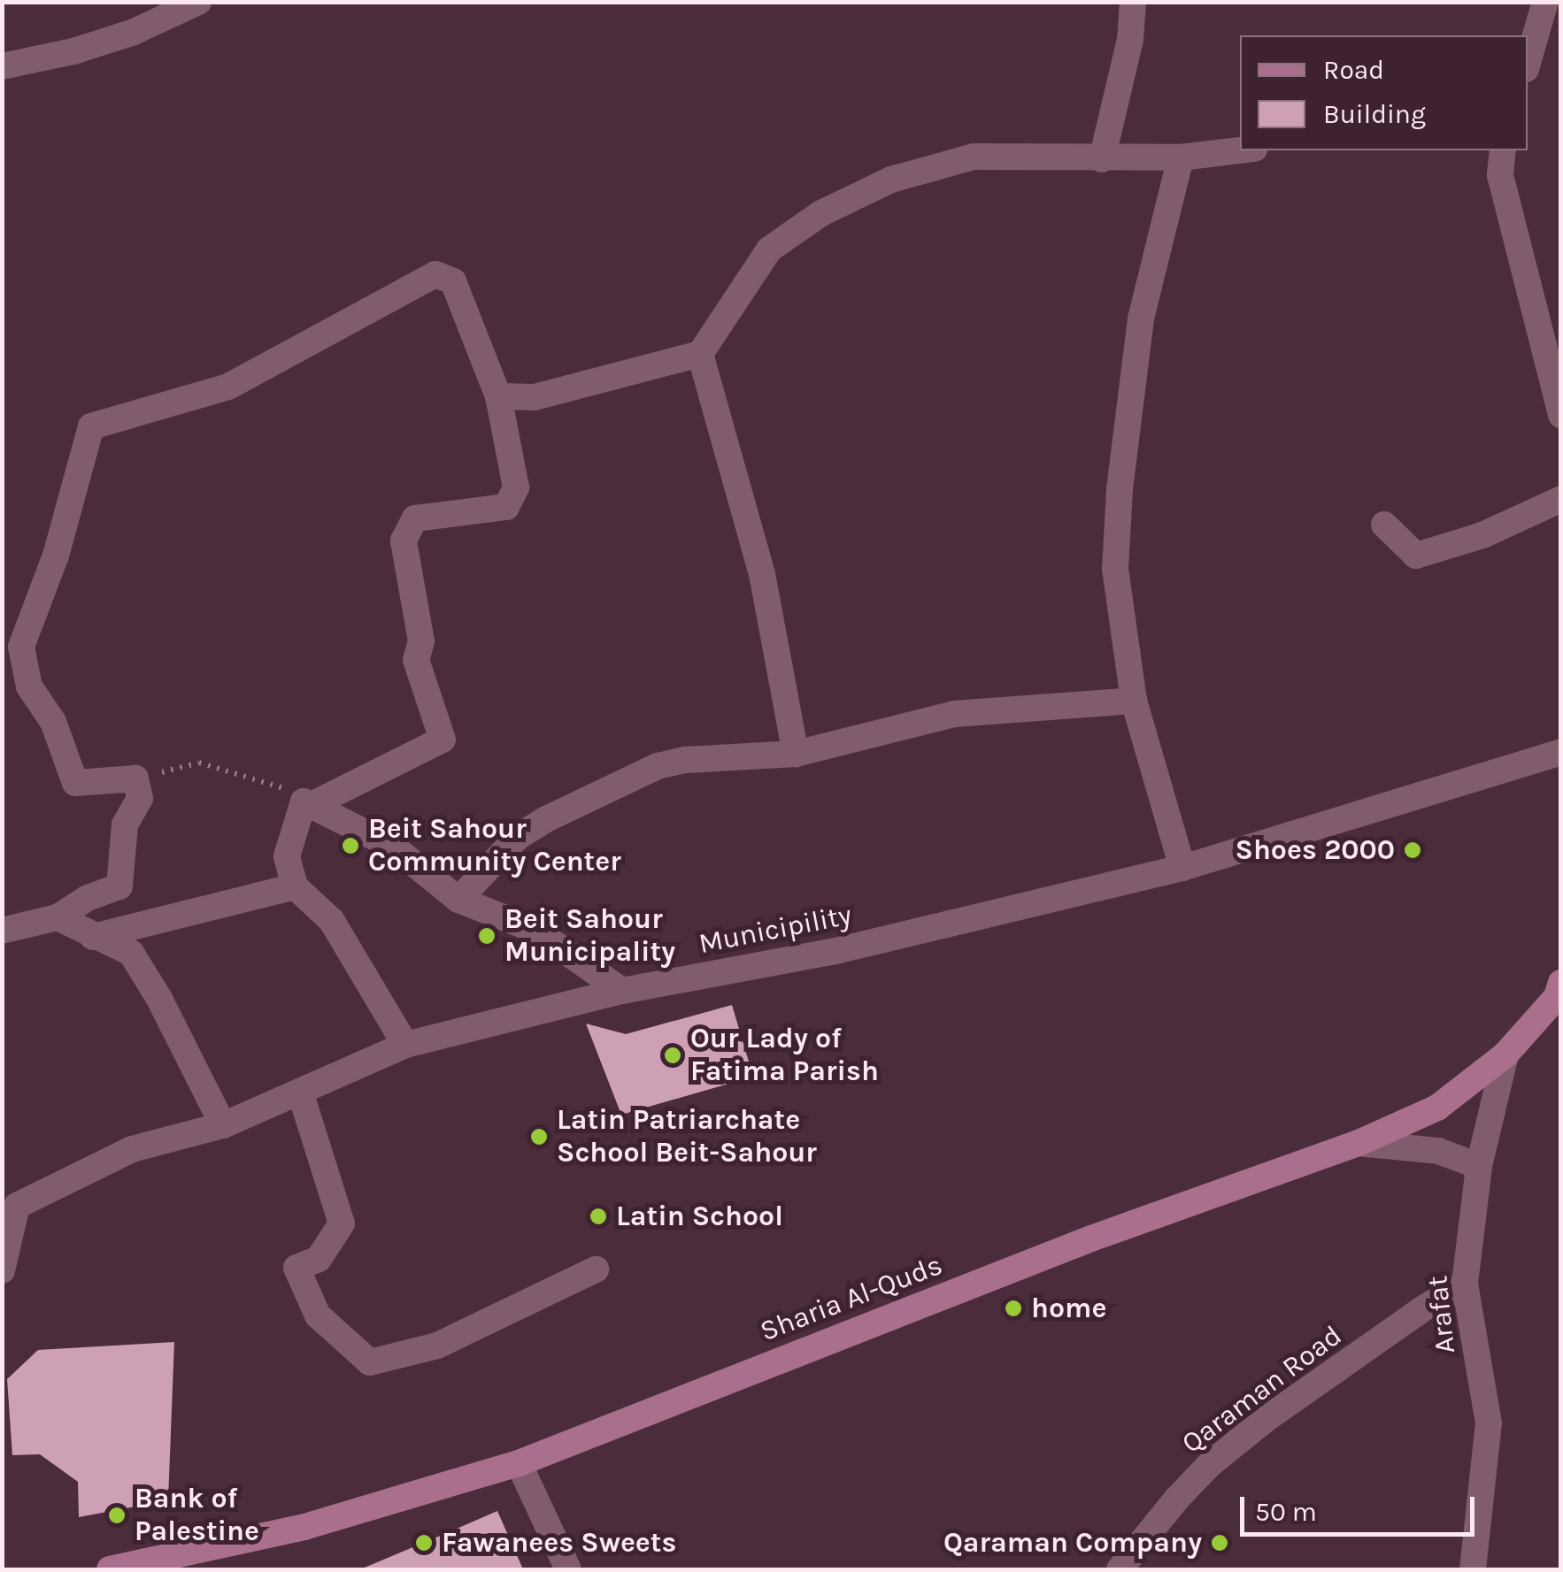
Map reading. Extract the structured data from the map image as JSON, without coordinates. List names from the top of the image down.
{
  "streets": {
    "main road": ["Sharia Al-Quds"],
    "street": ["Municipility", "Arafat", "Qaraman Road"]
  },
  "crossings": [
    ["Sharia Al-Quds", "Arafat"],
    ["Arafat", "Qaraman Road"]
  ],
  "places": [
    "Beit Sahour Community Center",
    "Shoes 2000",
    "Beit Sahour Municipality",
    "Our Lady of Fatima Parish",
    "Latin Patriarchate School Beit-Sahour",
    "Latin School",
    "home",
    "Bank of Palestine",
    "Fawanees Sweets",
    "Qaraman Company"
  ],
  "legend": ["Road", "Building"],
  "scale_bar": "50 m"
}
